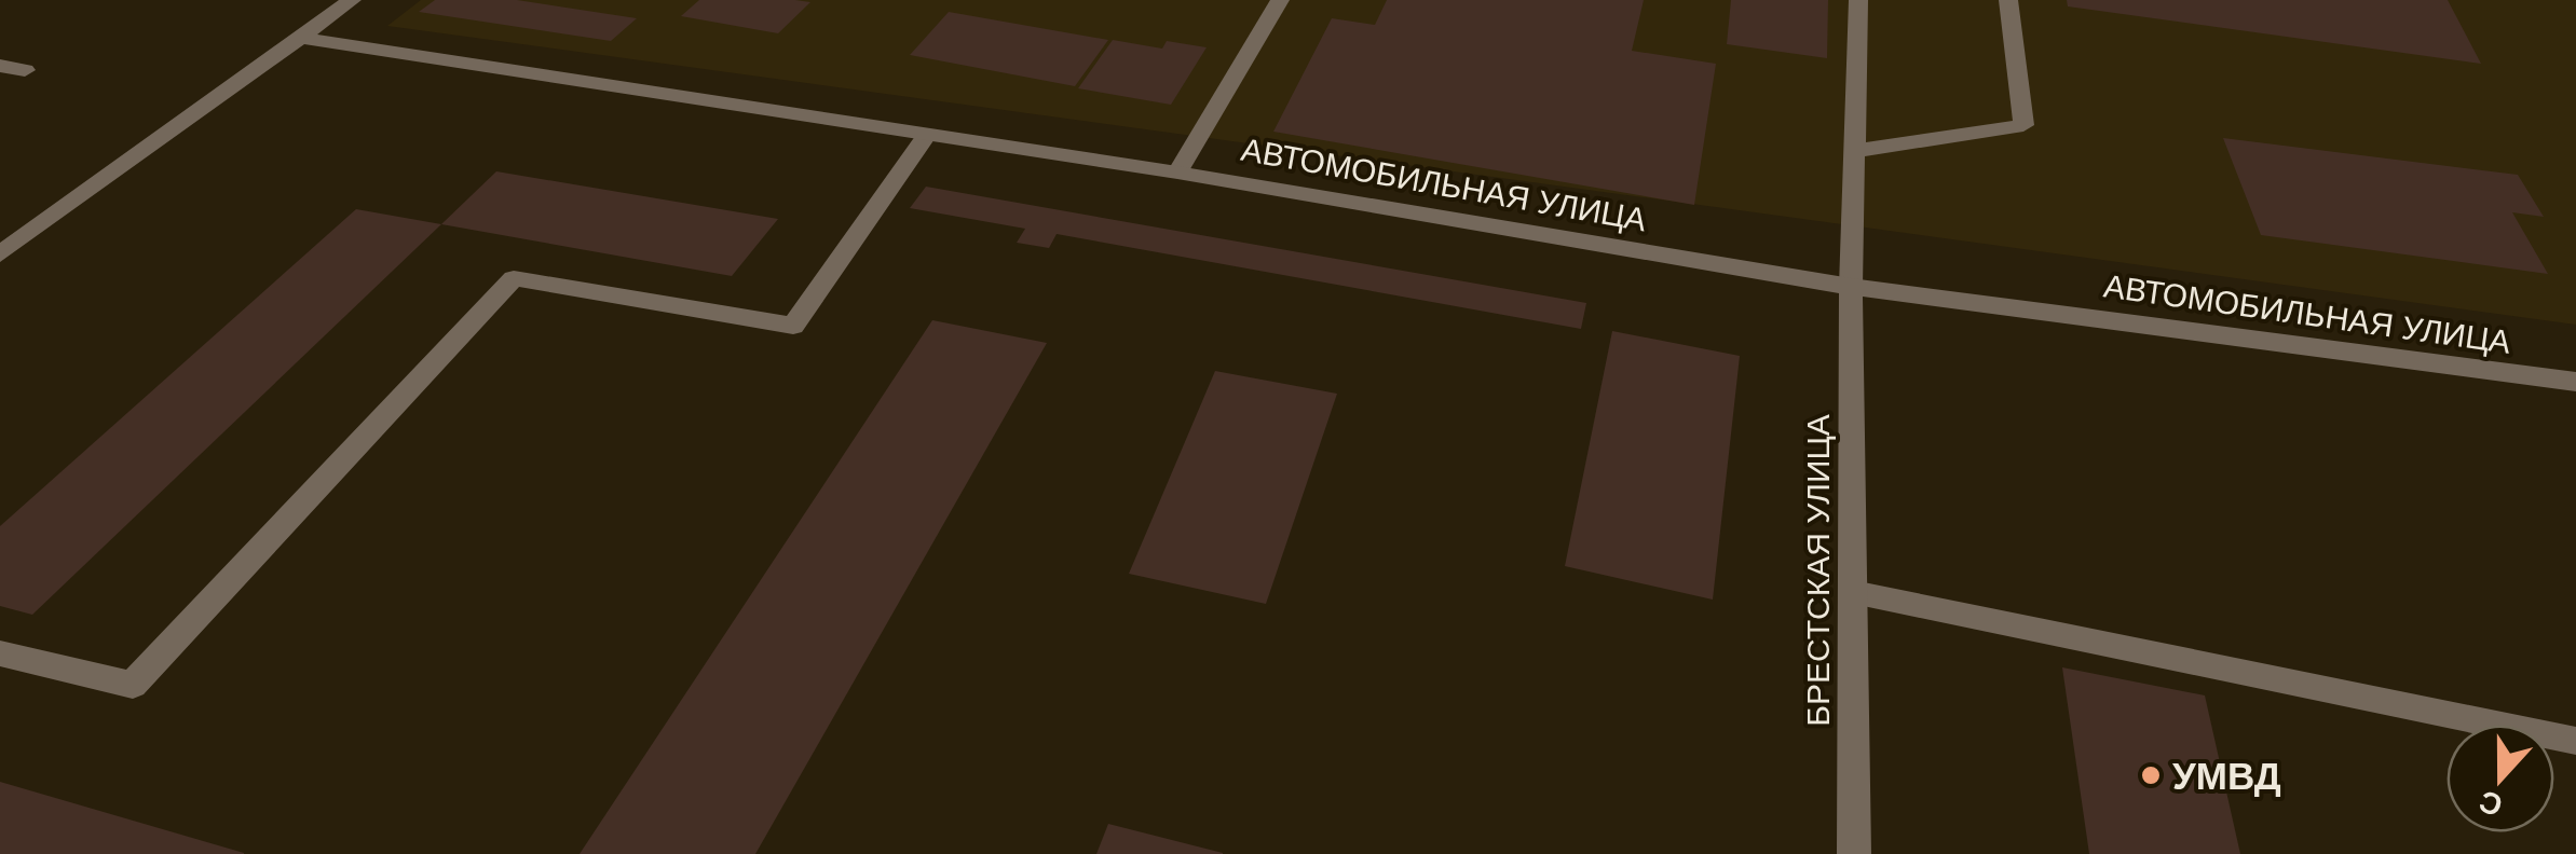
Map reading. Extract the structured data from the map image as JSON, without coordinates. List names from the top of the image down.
{
  "streets": {
    "street": ["АВТОМОБИЛЬНАЯ УЛИЦА", "БРЕСТСКАЯ УЛИЦА"]
  },
  "crossings": [
    ["АВТОМОБИЛЬНАЯ УЛИЦА", "БРЕСТСКАЯ УЛИЦА"]
  ],
  "places": ["УМВД"],
  "north": "bottom"
}
